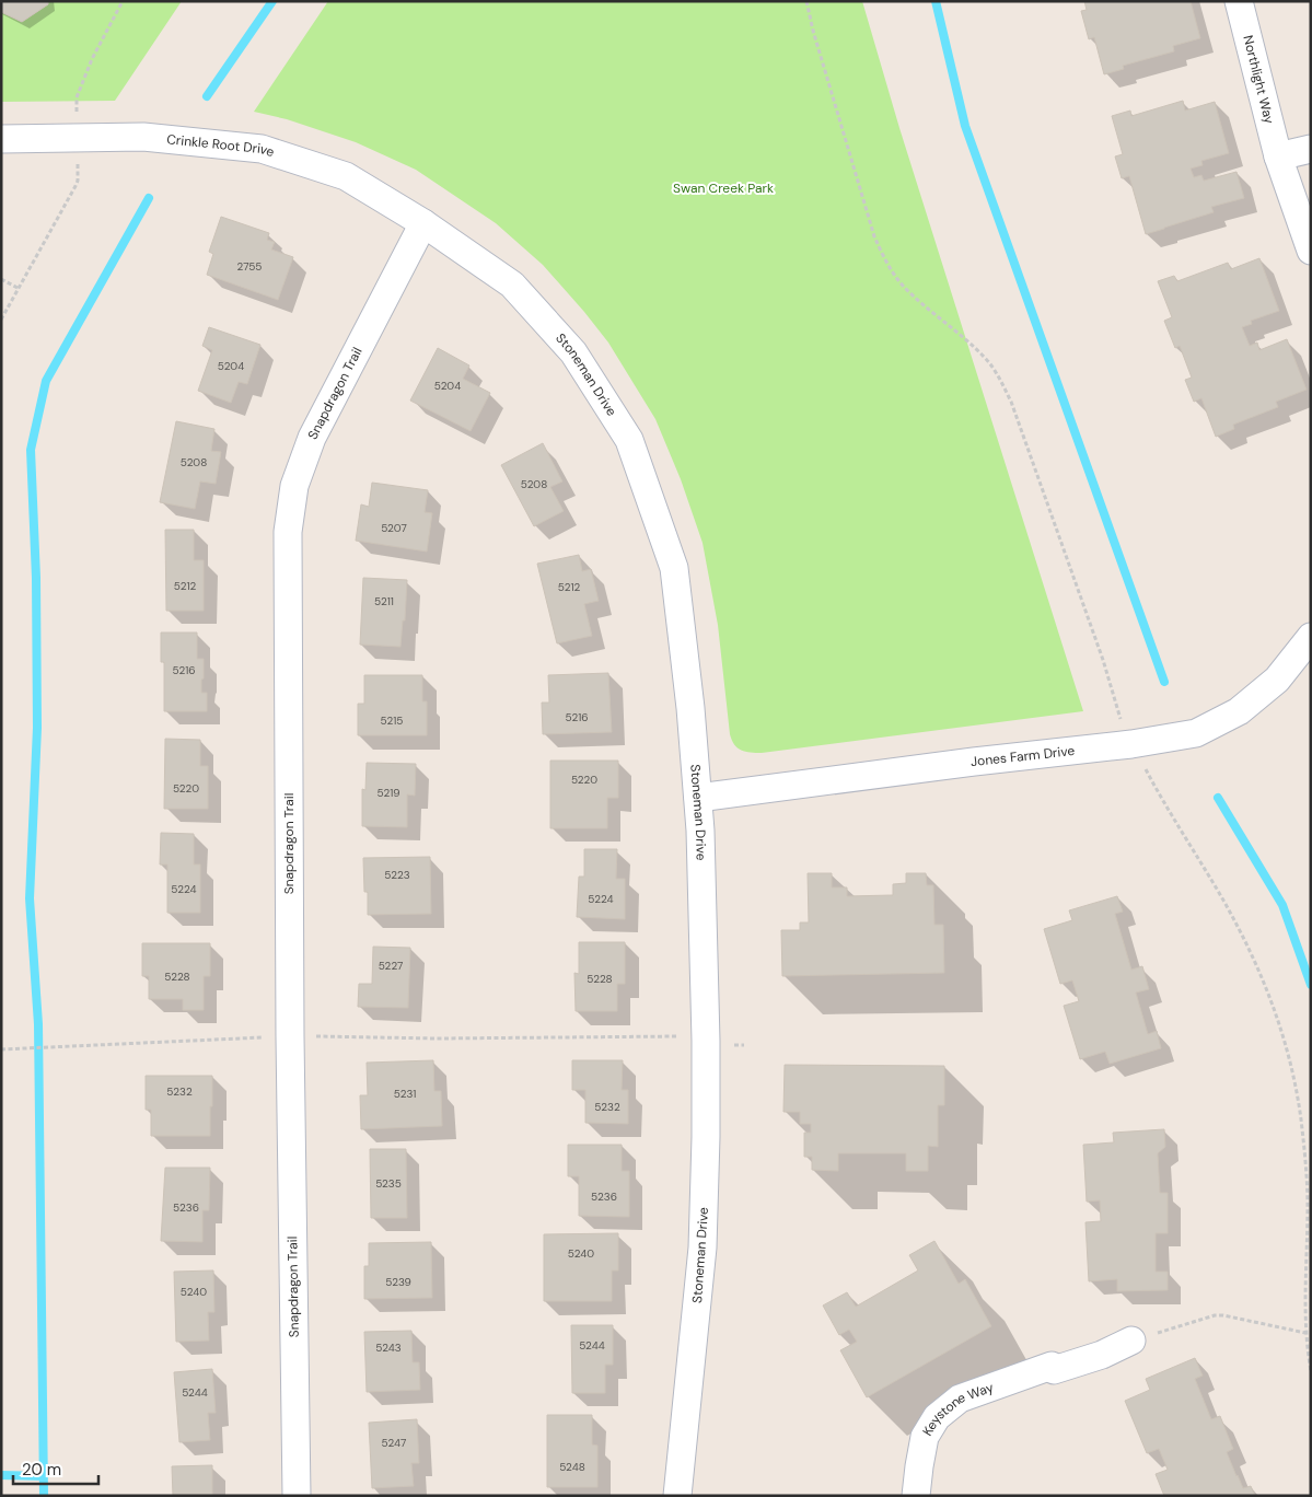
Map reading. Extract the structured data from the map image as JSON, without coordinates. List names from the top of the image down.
{
  "streets": {
    "street": [
      "Northlight Way",
      "Crinkle Root Drive",
      "Stoneman Drive",
      "Snapdragon Trail",
      "Jones Farm Drive",
      "Keystone Way"
    ]
  },
  "crossings": [
    ["Crinkle Root Drive", "Stoneman Drive"],
    ["Crinkle Root Drive", "Snapdragon Trail"],
    ["Stoneman Drive", "Snapdragon Trail"],
    ["Stoneman Drive", "Jones Farm Drive"]
  ],
  "parks": ["Swan Creek Park"],
  "house_numbers": [
    "2755",
    "5204",
    "5204",
    "5208",
    "5208",
    "5207",
    "5212",
    "5212",
    "5211",
    "5216",
    "5216",
    "5215",
    "5220",
    "5220",
    "5219",
    "5223",
    "5224",
    "5224",
    "5227",
    "5228",
    "5228",
    "5232",
    "5231",
    "5232",
    "5235",
    "5236",
    "5236",
    "5240",
    "5239",
    "5240",
    "5244",
    "5243",
    "5244",
    "5247",
    "5248"
  ],
  "scale_bar": "20 m"
}
